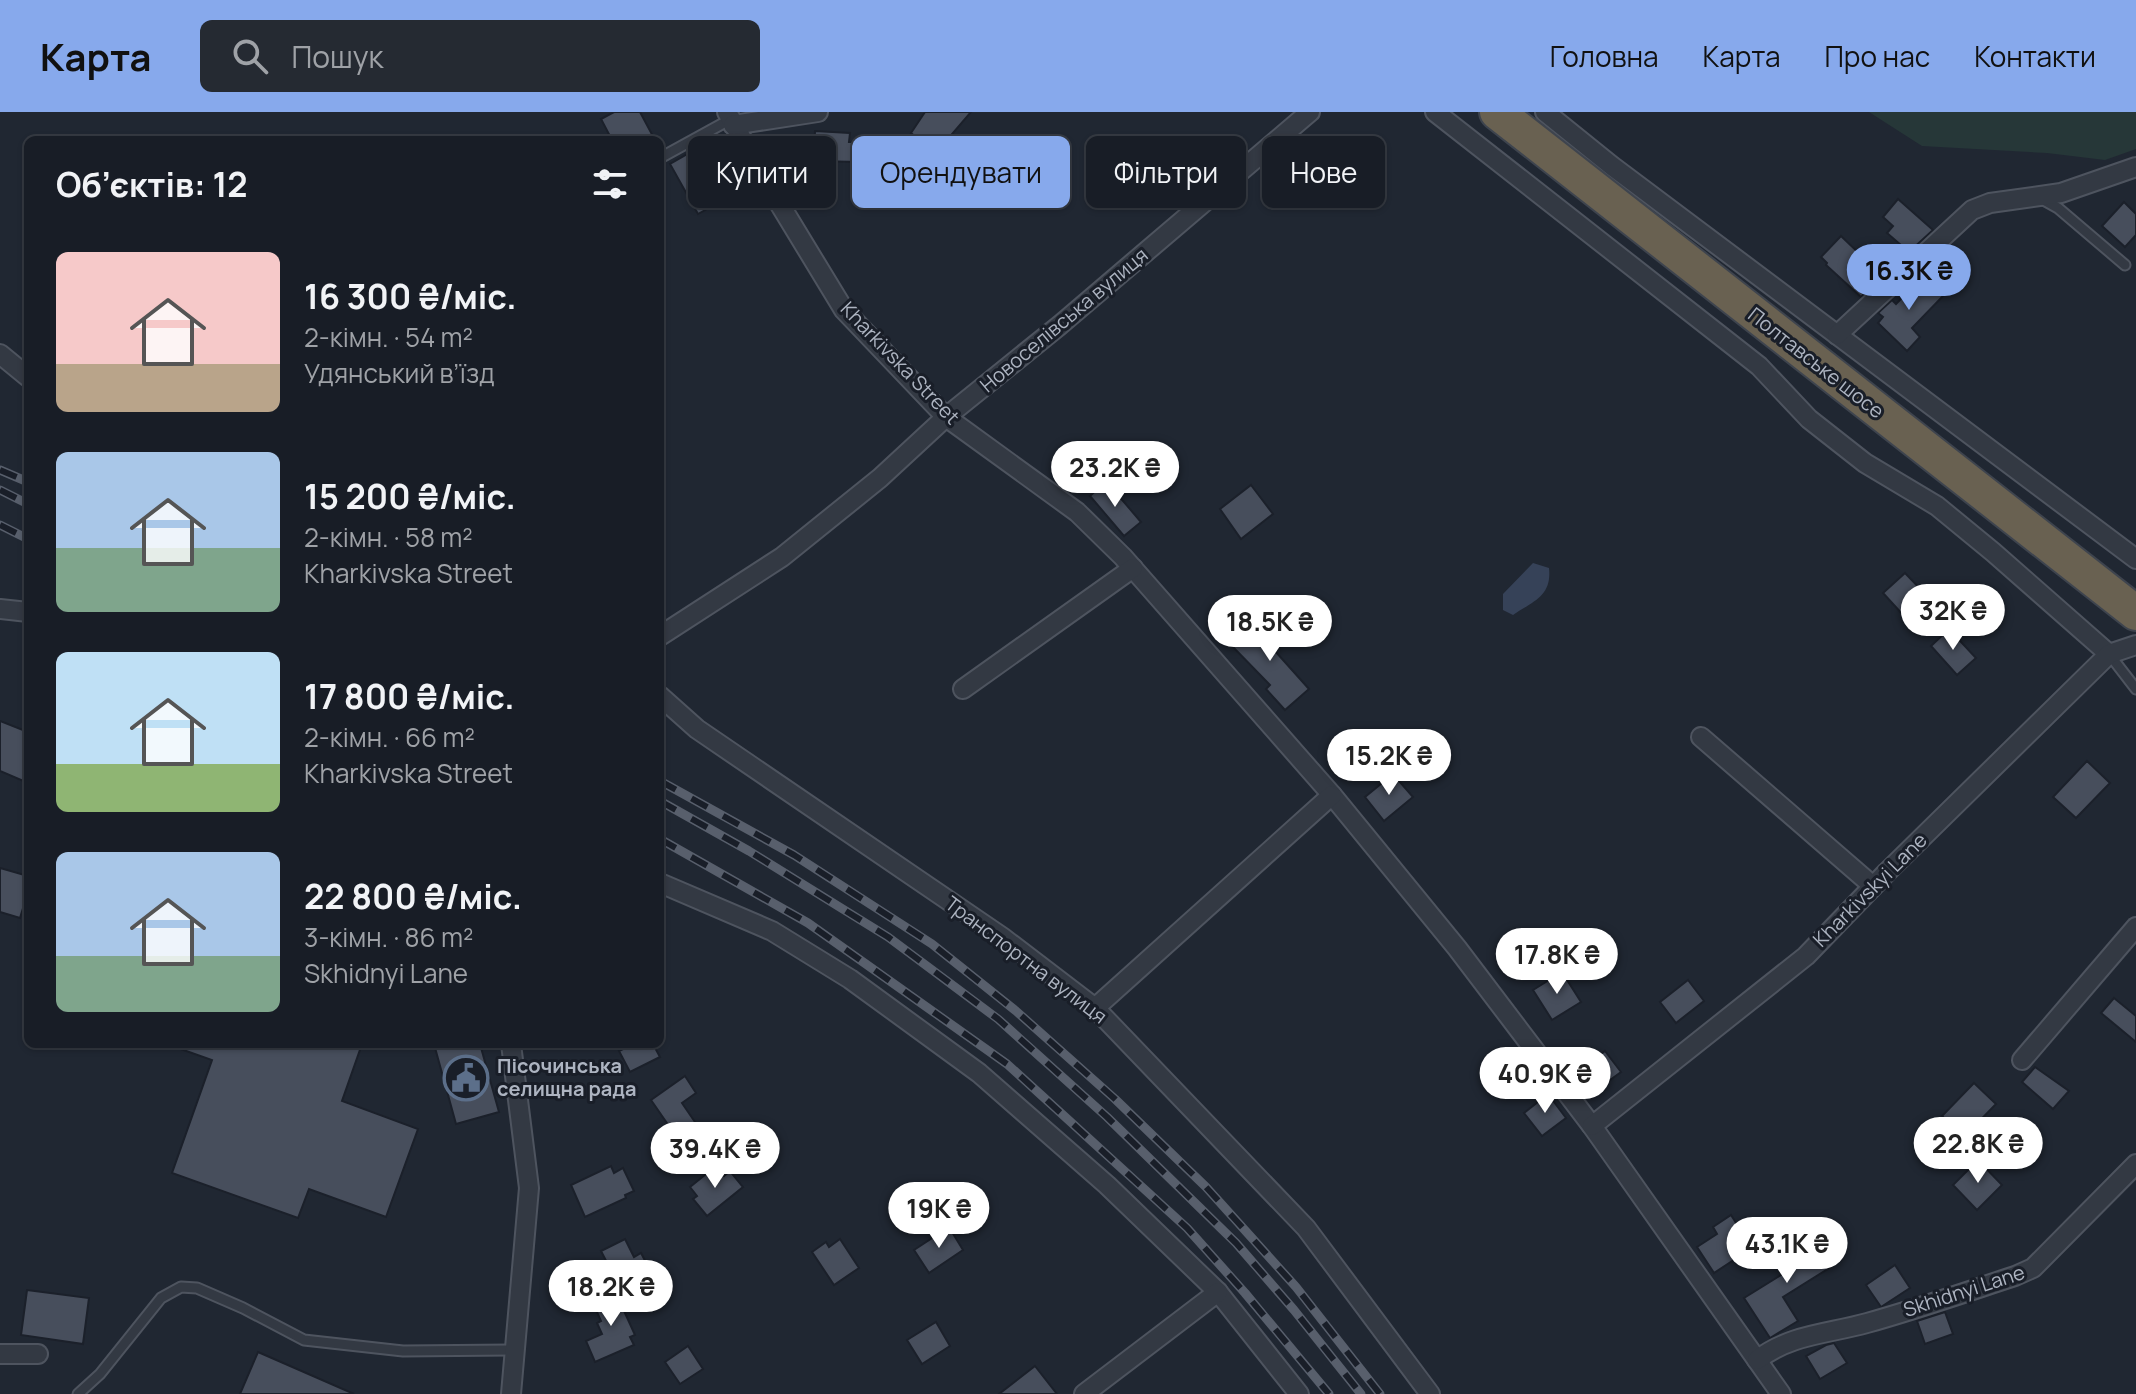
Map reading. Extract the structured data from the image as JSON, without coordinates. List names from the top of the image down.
{
  "streets": {
    "highway": ["Полтавське шосе"],
    "street": [
      "Новоселівська вулиця",
      "Kharkivska Street",
      "Kharkivskyi Lane",
      "Транспортна вулиця",
      "Skhidnyi Lane"
    ]
  },
  "crossings": [
    ["Новоселівська вулиця", "Kharkivska Street"],
    ["Kharkivska Street", "Kharkivskyi Lane"],
    ["Kharkivska Street", "Skhidnyi Lane"]
  ],
  "places": {
    "public building": ["Пісочинська селищна рада"]
  },
  "page": {
    "header": "Карта",
    "search": "Пошук",
    "nav": [
      "Головна",
      "Карта",
      "Про нас",
      "Контакти"
    ],
    "chip": [
      "Купити",
      "Орендувати",
      "Фільтри",
      "Нове"
    ],
    "heading": "Об’єктів: 12",
    "list": [
      {
        "name": "16 300 ₴/міс.",
        "note": "2-кімн. · 54 m² · Удянський в’їзд"
      },
      {
        "name": "15 200 ₴/міс.",
        "note": "2-кімн. · 58 m² · Kharkivska Street"
      },
      {
        "name": "17 800 ₴/міс.",
        "note": "2-кімн. · 66 m² · Kharkivska Street"
      },
      {
        "name": "22 800 ₴/міс.",
        "note": "3-кімн. · 86 m² · Skhidnyi Lane"
      }
    ],
    "price": [
      "16.3K ₴",
      "23.2K ₴",
      "32K ₴",
      "18.5K ₴",
      "15.2K ₴",
      "17.8K ₴",
      "40.9K ₴",
      "22.8K ₴",
      "39.4K ₴",
      "19K ₴",
      "43.1K ₴",
      "18.2K ₴"
    ]
  }
}
